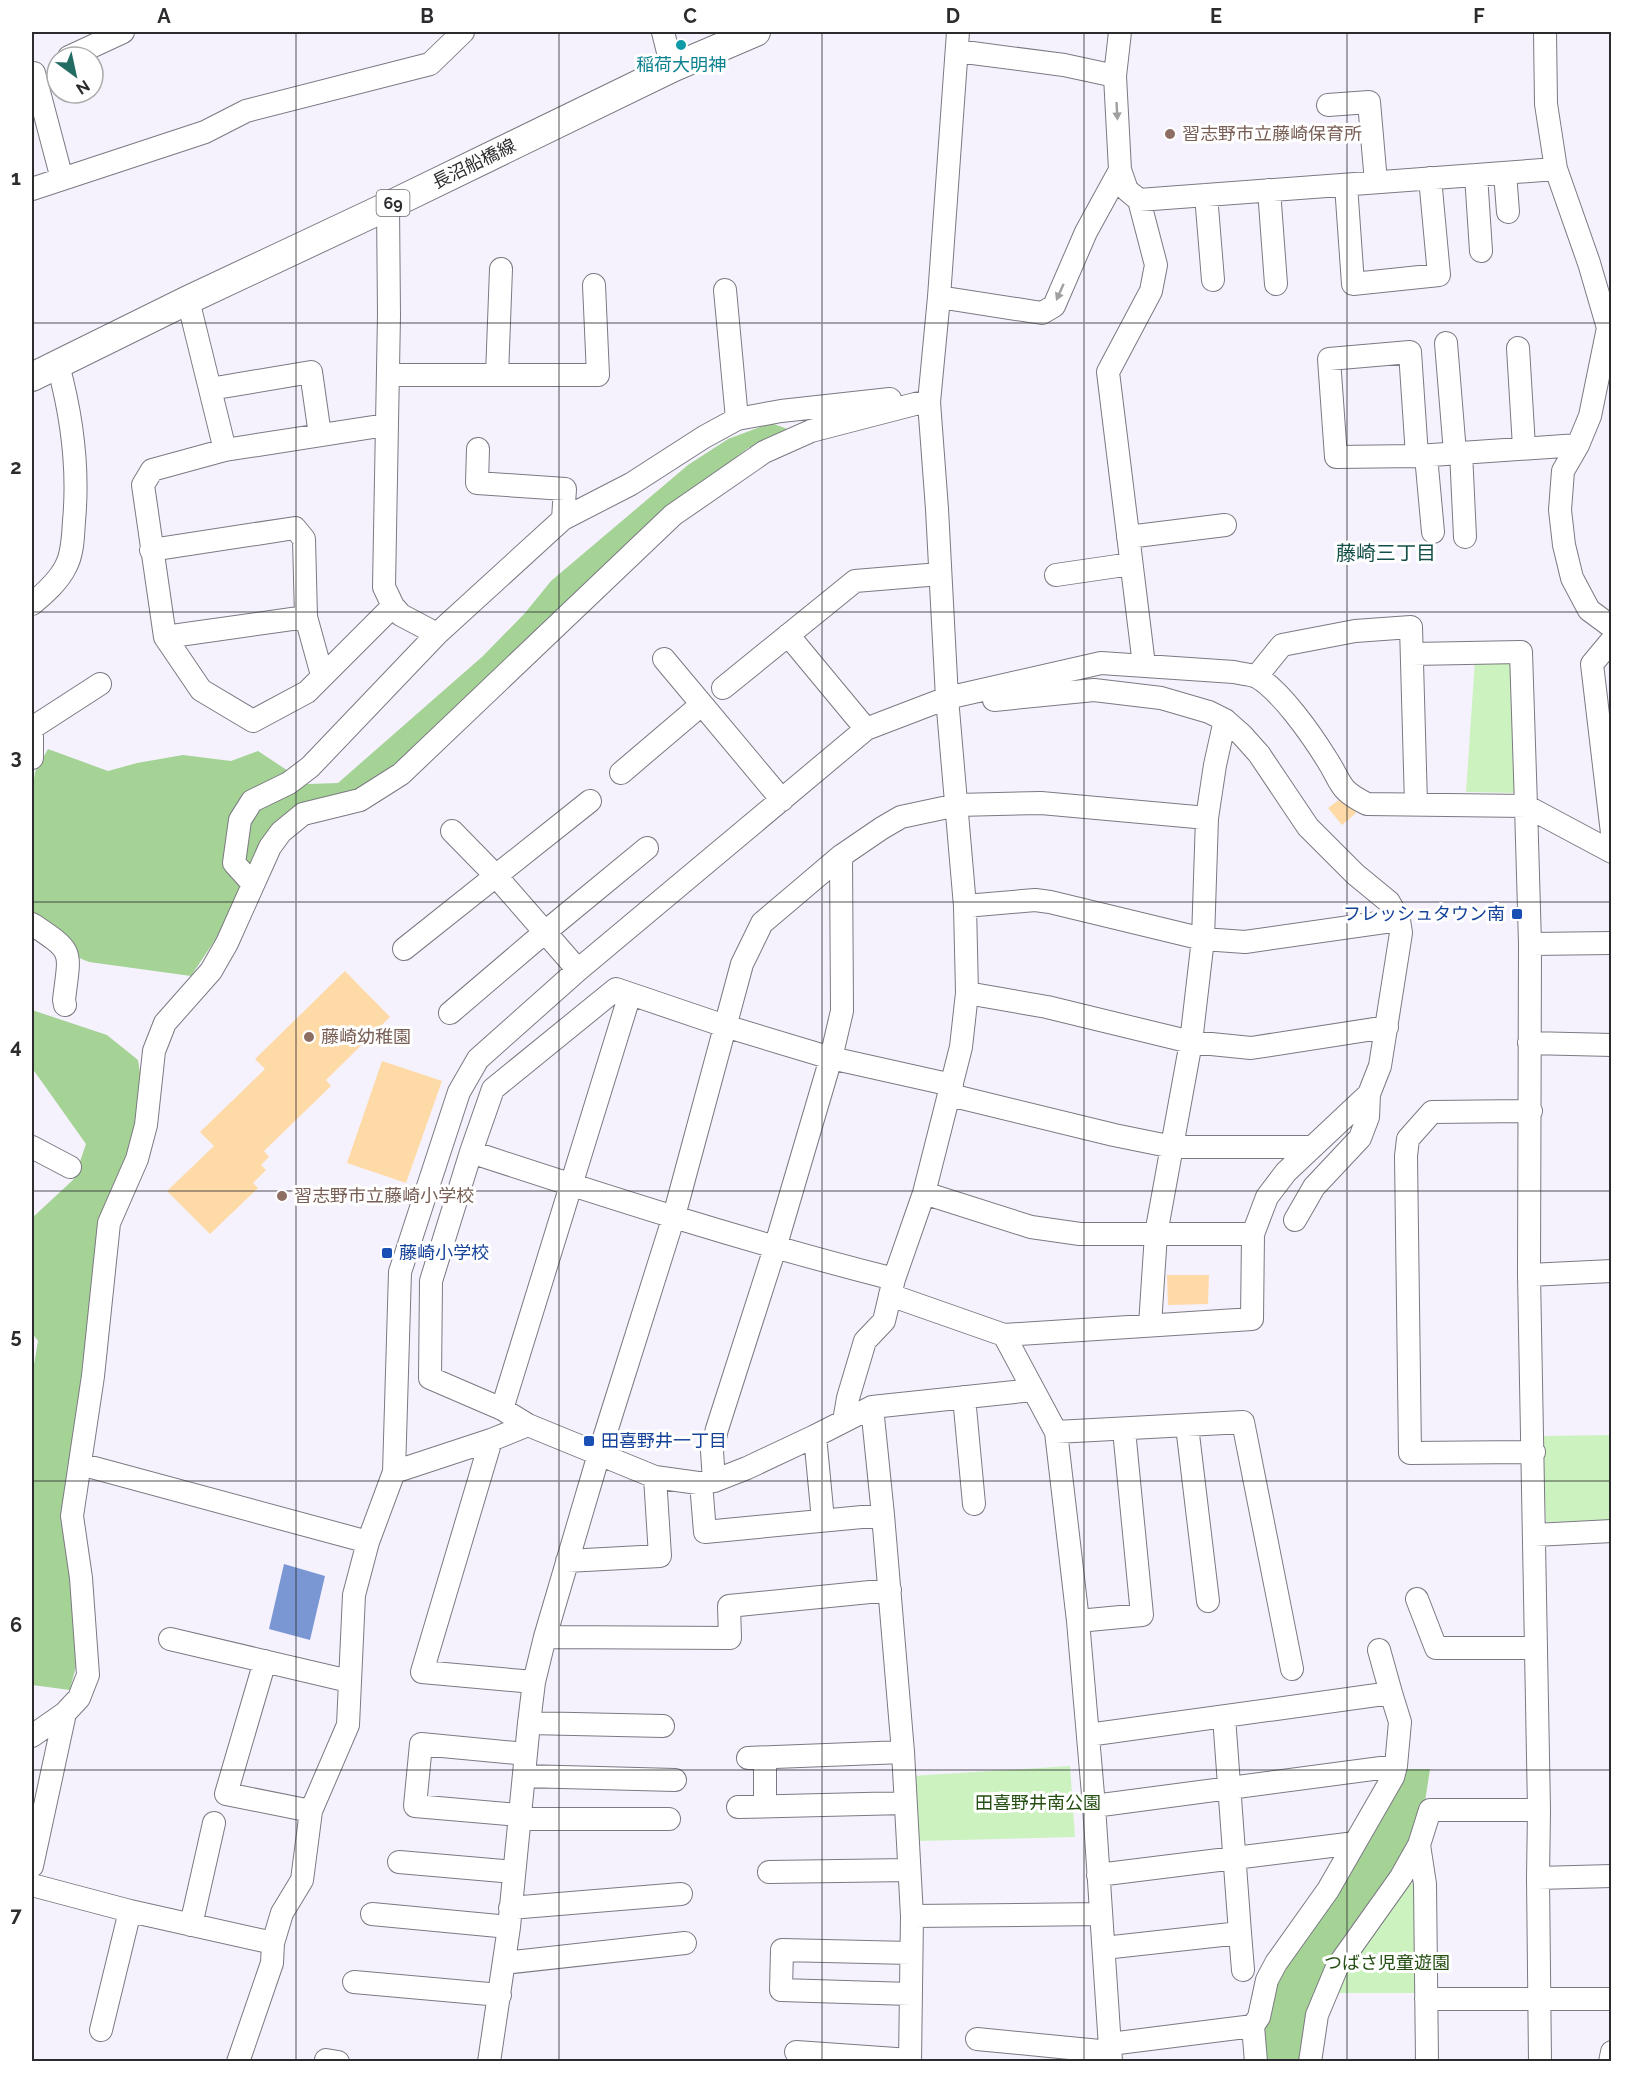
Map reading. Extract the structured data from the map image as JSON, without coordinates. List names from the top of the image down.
{
  "streets": {
    "main road": ["長沼船橋線", "69"]
  },
  "districts": ["藤崎三丁目"],
  "parks": ["田喜野井南公園", "つばさ児童遊園"],
  "places": {
    "other": [
      "稲荷大明神",
      "習志野市立藤崎保育所",
      "藤崎幼稚園",
      "習志野市立藤崎小学校"
    ],
    "transit": ["フレッシュタウン南", "藤崎小学校", "田喜野井一丁目"]
  },
  "north": "bottom right",
  "grid": {
    "columns": [
      "A",
      "B",
      "C",
      "D",
      "E",
      "F"
    ],
    "rows": [
      "1",
      "2",
      "3",
      "4",
      "5",
      "6",
      "7"
    ]
  }
}
